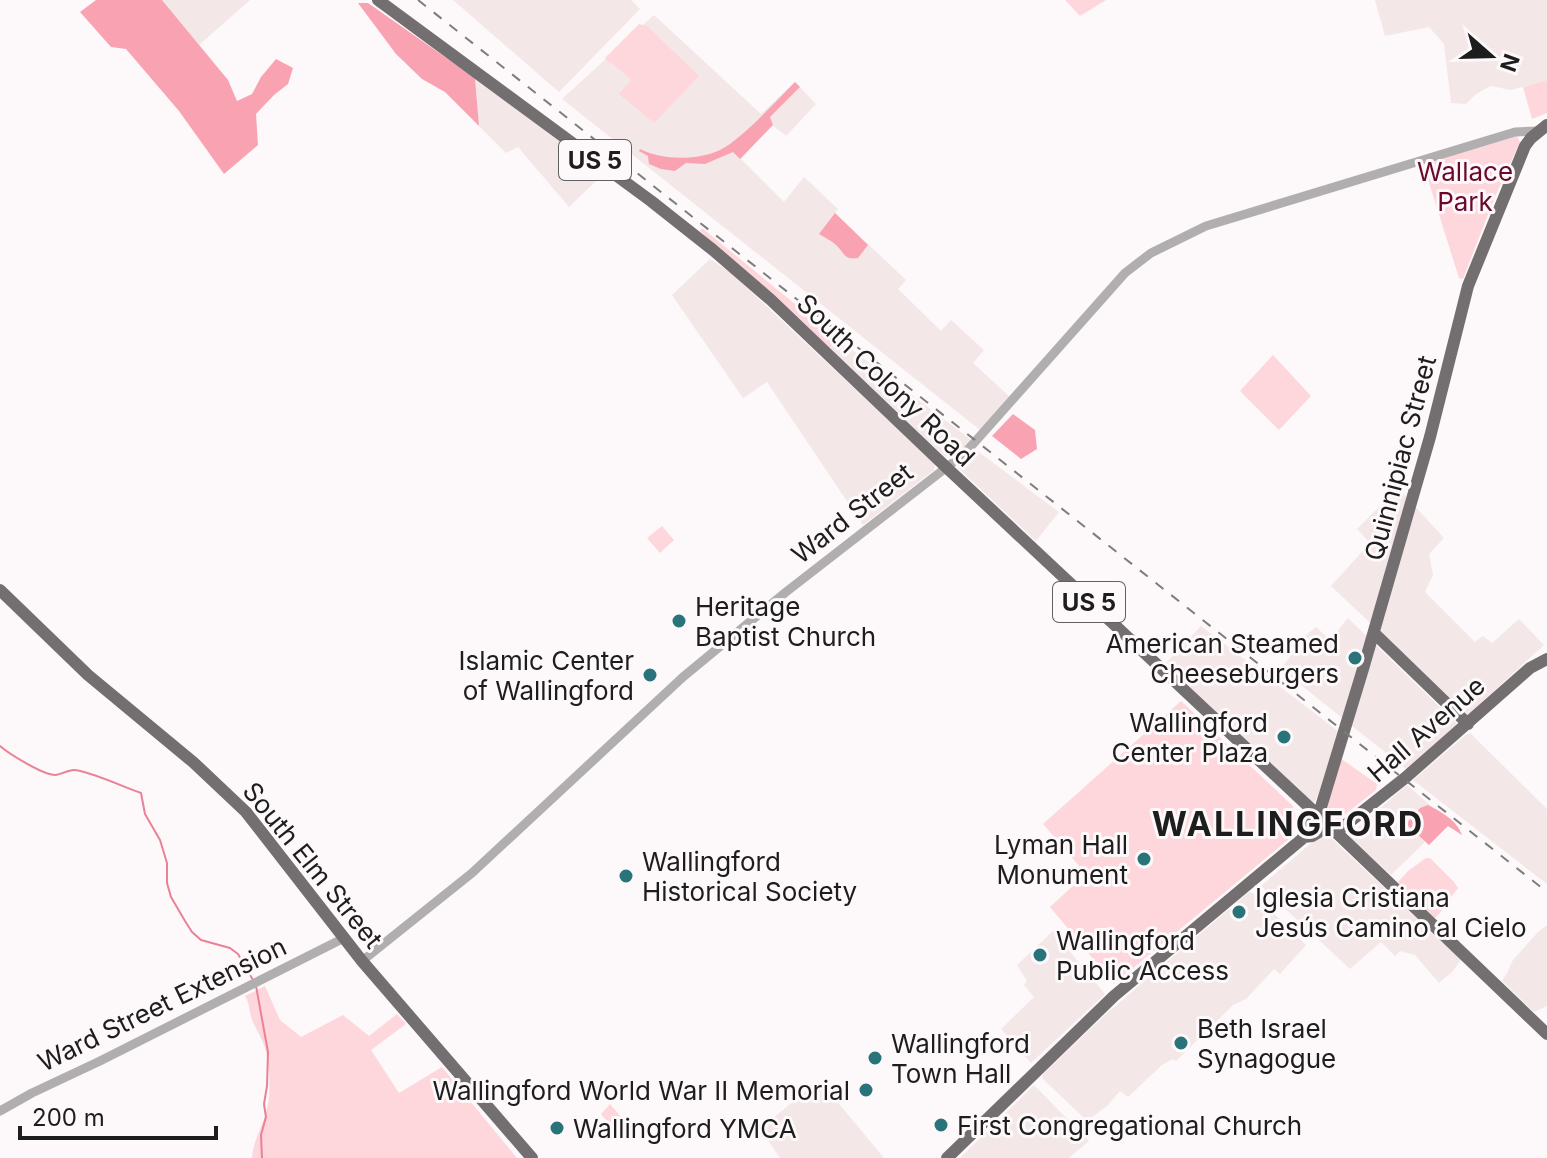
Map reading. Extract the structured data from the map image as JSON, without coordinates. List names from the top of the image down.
{
  "streets": {
    "main road": [
      "US 5",
      "South Colony Road",
      "Quinnipiac Street",
      "Hall Avenue",
      "South Elm Street"
    ],
    "street": ["Ward Street", "Ward Street Extension"]
  },
  "crossings": [
    ["US 5", "South Colony Road"],
    ["US 5", "Hall Avenue"],
    ["South Colony Road", "Quinnipiac Street"],
    ["South Colony Road", "Ward Street"],
    ["South Colony Road", "Hall Avenue"],
    ["Quinnipiac Street", "Ward Street"],
    ["Quinnipiac Street", "Hall Avenue"],
    ["Ward Street", "South Elm Street"],
    ["South Elm Street", "Ward Street Extension"]
  ],
  "districts": ["WALLINGFORD"],
  "parks": ["Wallace Park"],
  "places": [
    "Heritage Baptist Church",
    "American Steamed Cheeseburgers",
    "Islamic Center of Wallingford",
    "Wallingford Center Plaza",
    "Lyman Hall Monument",
    "Wallingford Historical Society",
    "Iglesia Cristiana Jesús Camino al Cielo",
    "Wallingford Public Access",
    "Beth Israel Synagogue",
    "Wallingford Town Hall",
    "Wallingford World War II Memorial",
    "First Congregational Church",
    "Wallingford YMCA"
  ],
  "scale_bar": "200 m",
  "north": "right"
}
